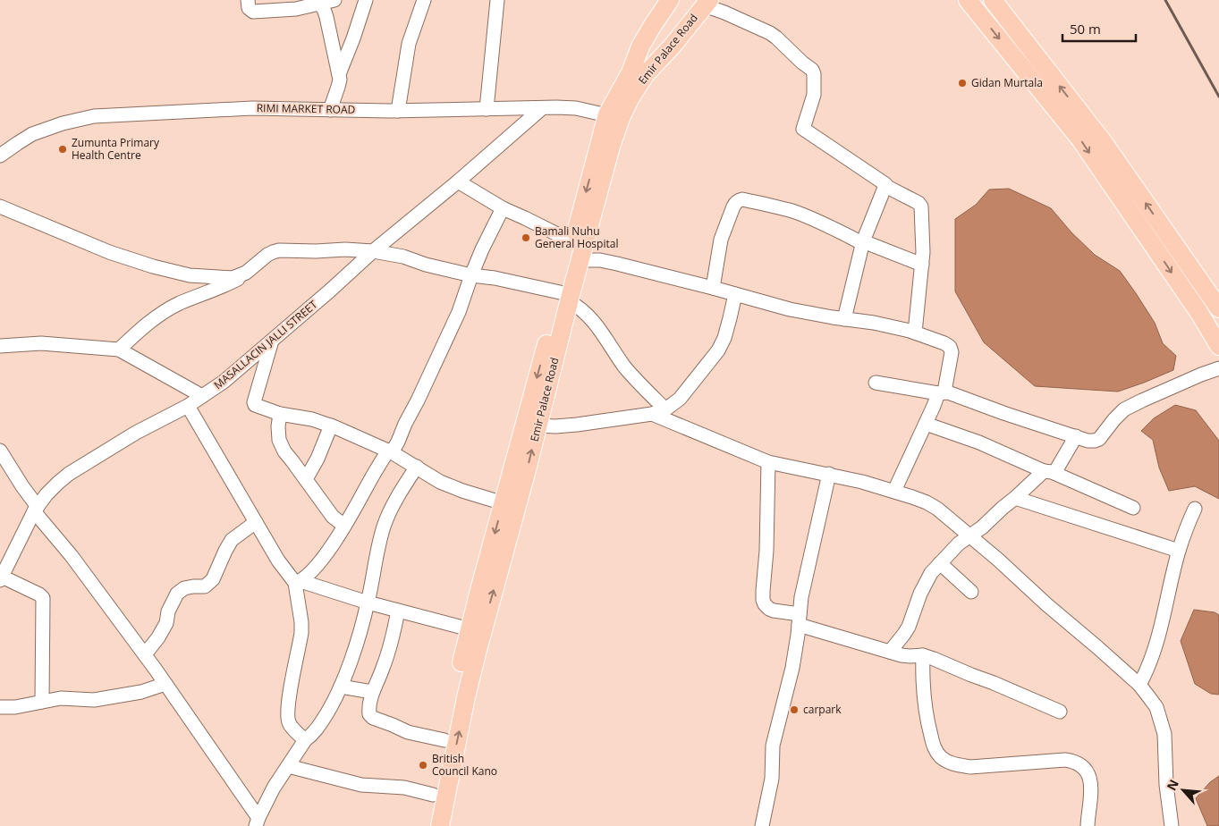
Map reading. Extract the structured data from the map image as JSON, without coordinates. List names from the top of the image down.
{
  "streets": {
    "main road": ["Emir Palace Road"],
    "street": ["RIMI MARKET ROAD", "MASALLACIN JALLI STREET"]
  },
  "crossings": [
    ["Emir Palace Road", "RIMI MARKET ROAD"],
    ["RIMI MARKET ROAD", "MASALLACIN JALLI STREET"]
  ],
  "places": [
    "Gidan Murtala",
    "Zumunta Primary Health Centre",
    "Bamali Nuhu General Hospital",
    "carpark",
    "British Council Kano"
  ],
  "scale_bar": "50 m",
  "north": "top left"
}
